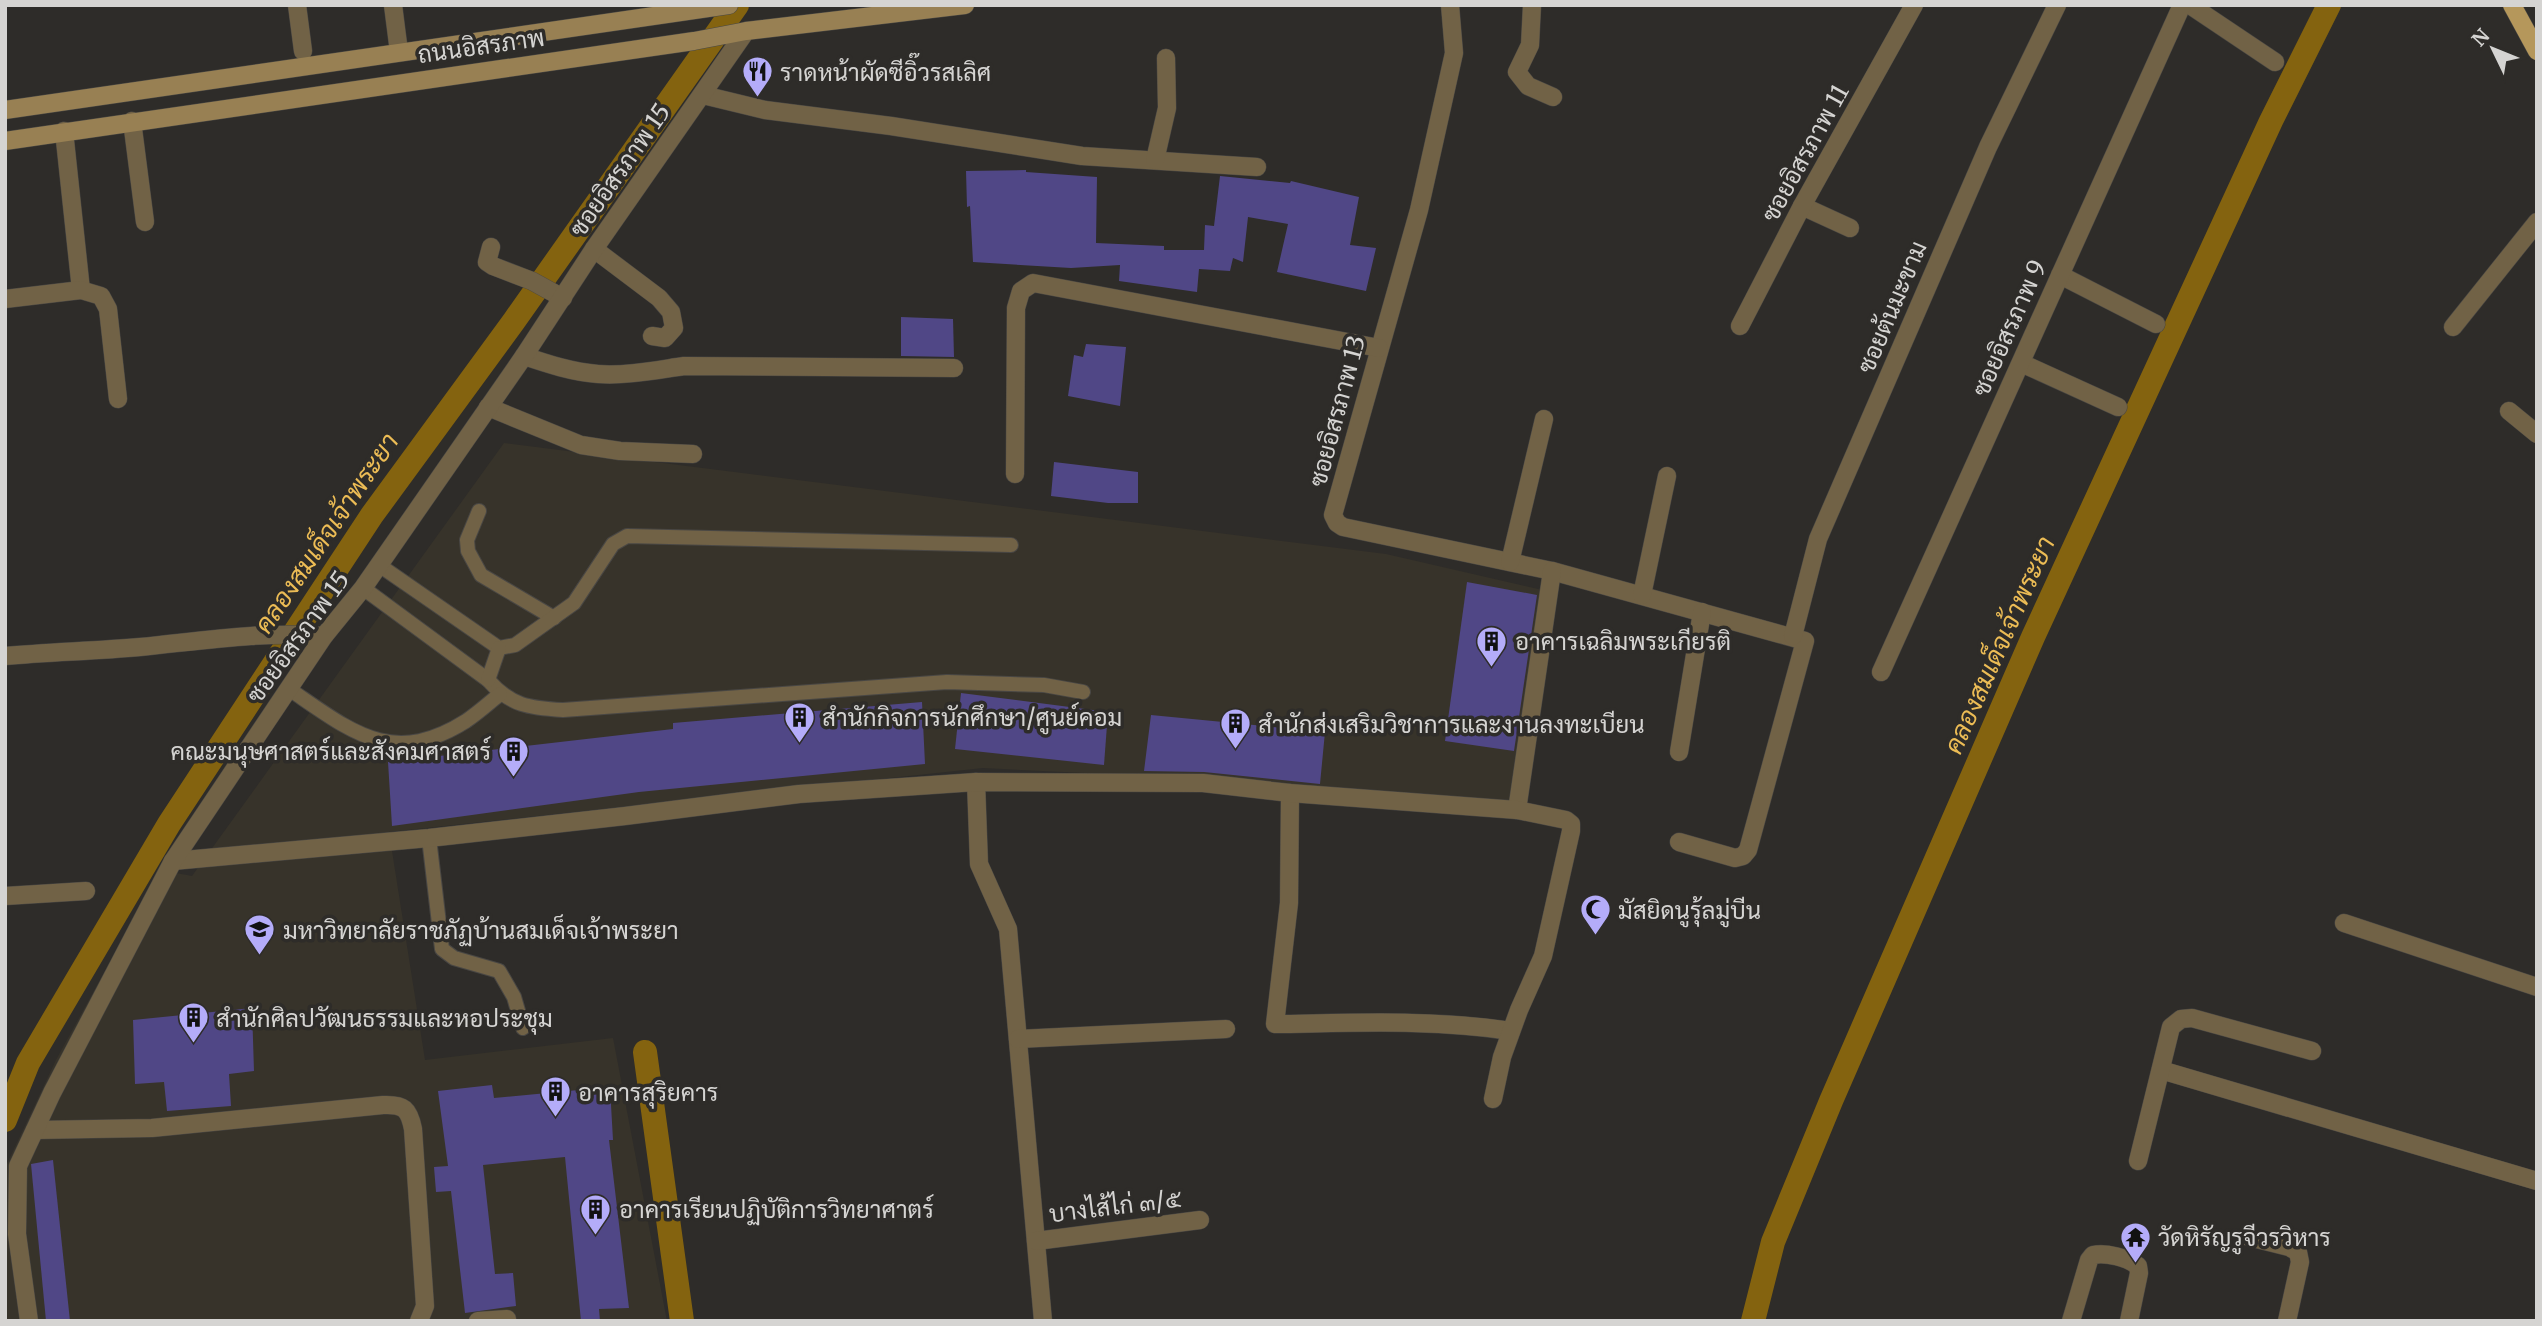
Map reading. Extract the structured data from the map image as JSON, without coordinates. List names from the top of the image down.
{
  "streets": {
    "main road": ["ถนนอิสรภาพ"],
    "street": [
      "ซอยอิสรภาพ 11",
      "ซอยอิสรภาพ 15",
      "ซอยต้นมะขาม",
      "ซอยอิสรภาพ 9",
      "ซอยอิสรภาพ 13",
      "บางไส้ไก่ ๓/๕"
    ]
  },
  "crossings": [
    ["ถนนอิสรภาพ", "ซอยอิสรภาพ 15"],
    ["ซอยต้นมะขาม", "ซอยอิสรภาพ 13"]
  ],
  "water": ["คลองสมเด็จเจ้าพระยา"],
  "places": {
    "restaurant": ["ราดหน้าผัดซีอิ๊วรสเลิศ"],
    "building": [
      "อาคารเฉลิมพระเกียรติ",
      "สำนักกิจการนักศึกษา/ศูนย์คอม",
      "สำนักส่งเสริมวิชาการและงานลงทะเบียน",
      "คณะมนุษศาสตร์และสังคมศาสตร์",
      "สำนักศิลปวัฒนธรรมและหอประชุม",
      "อาคารสุริยคาร",
      "อาคารเรียนปฏิบัติการวิทยาศาตร์"
    ],
    "mosque": ["มัสยิดนูรุ้ลมู่บีน"],
    "school or university": ["มหาวิทยาลัยราชภัฏบ้านสมเด็จเจ้าพระยา"],
    "temple": ["วัดหิรัญรูจีวรวิหาร"]
  },
  "north": "top left"
}
